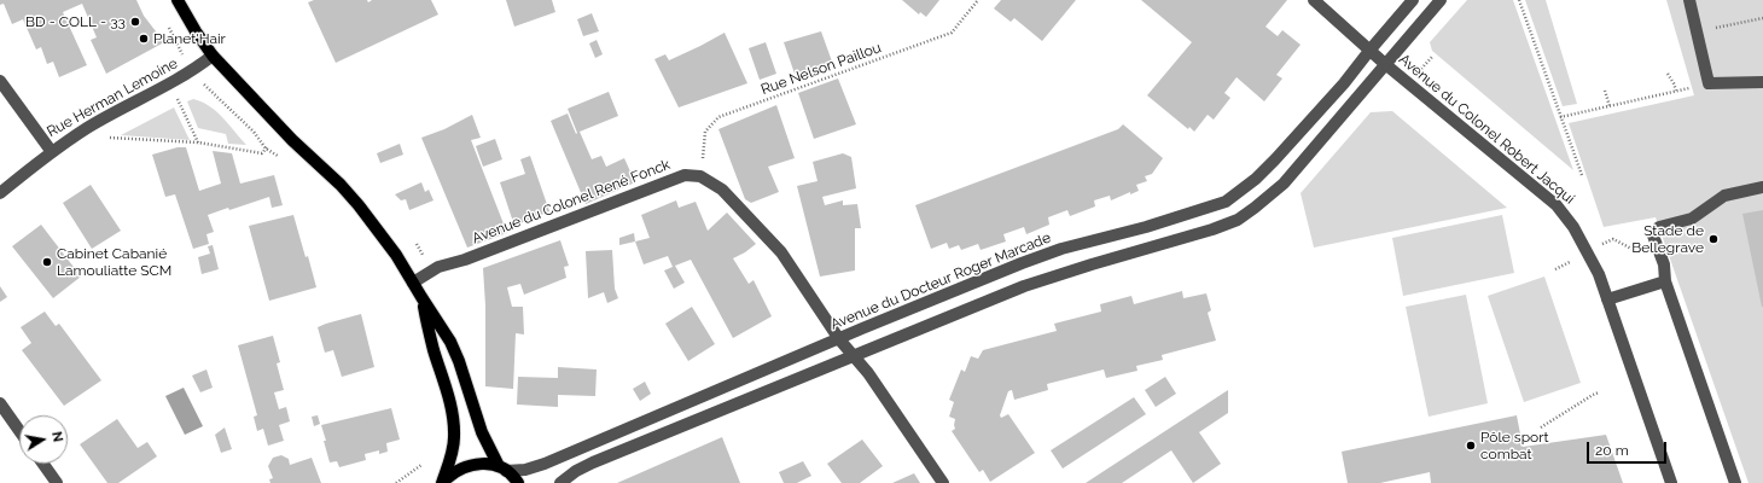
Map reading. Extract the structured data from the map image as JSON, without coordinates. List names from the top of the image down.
{
  "streets": {
    "street": [
      "Rue Herman Lemoine",
      "Avenue du Colonel Robert Jacqui",
      "Avenue du Colonel René Fonck",
      "Avenue du Docteur Roger Marcade"
    ],
    "path": ["Rue Nelson Paillou"]
  },
  "crossings": [
    ["Rue Nelson Paillou", "Avenue du Colonel René Fonck"]
  ],
  "places": [
    "BD - COLL - 33",
    "Planet'Hair",
    "Stade de Bellegrave",
    "Cabinet Cabanié Lamouliatte SCM",
    "Pôle sport combat"
  ],
  "scale_bar": "20 m",
  "north": "right"
}
